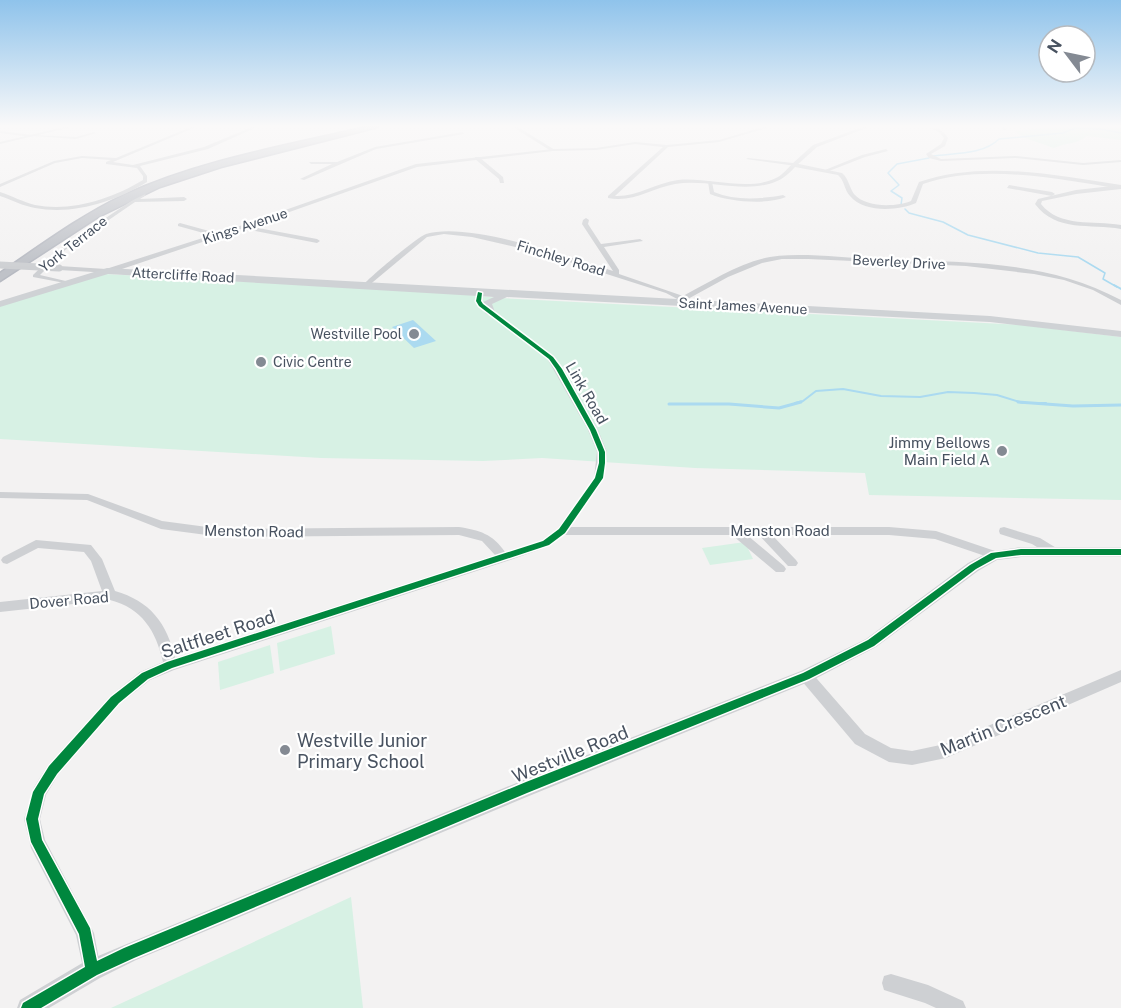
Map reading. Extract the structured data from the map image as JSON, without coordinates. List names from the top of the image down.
{
  "streets": {
    "main road": ["Attercliffe Road", "Saint James Avenue"],
    "street": [
      "Kings Avenue",
      "York Terrace",
      "Finchley Road",
      "Beverley Drive",
      "Link Road",
      "Menston Road",
      "Dover Road",
      "Saltfleet Road",
      "Martin Crescent",
      "Westville Road"
    ]
  },
  "crossings": [
    ["Kings Avenue", "Attercliffe Road"],
    ["Finchley Road", "Beverley Drive"],
    ["Finchley Road", "Attercliffe Road"],
    ["Finchley Road", "Saint James Avenue"],
    ["Beverley Drive", "Saint James Avenue"],
    ["Attercliffe Road", "Saint James Avenue"],
    ["Link Road", "Menston Road"],
    ["Link Road", "Saltfleet Road"],
    ["Menston Road", "Saltfleet Road"],
    ["Menston Road", "Westville Road"],
    ["Dover Road", "Saltfleet Road"],
    ["Saltfleet Road", "Westville Road"],
    ["Martin Crescent", "Westville Road"]
  ],
  "places": [
    "Westville Pool",
    "Civic Centre",
    "Jimmy Bellows Main Field A",
    "Westville Junior Primary School"
  ],
  "north": "top left"
}
